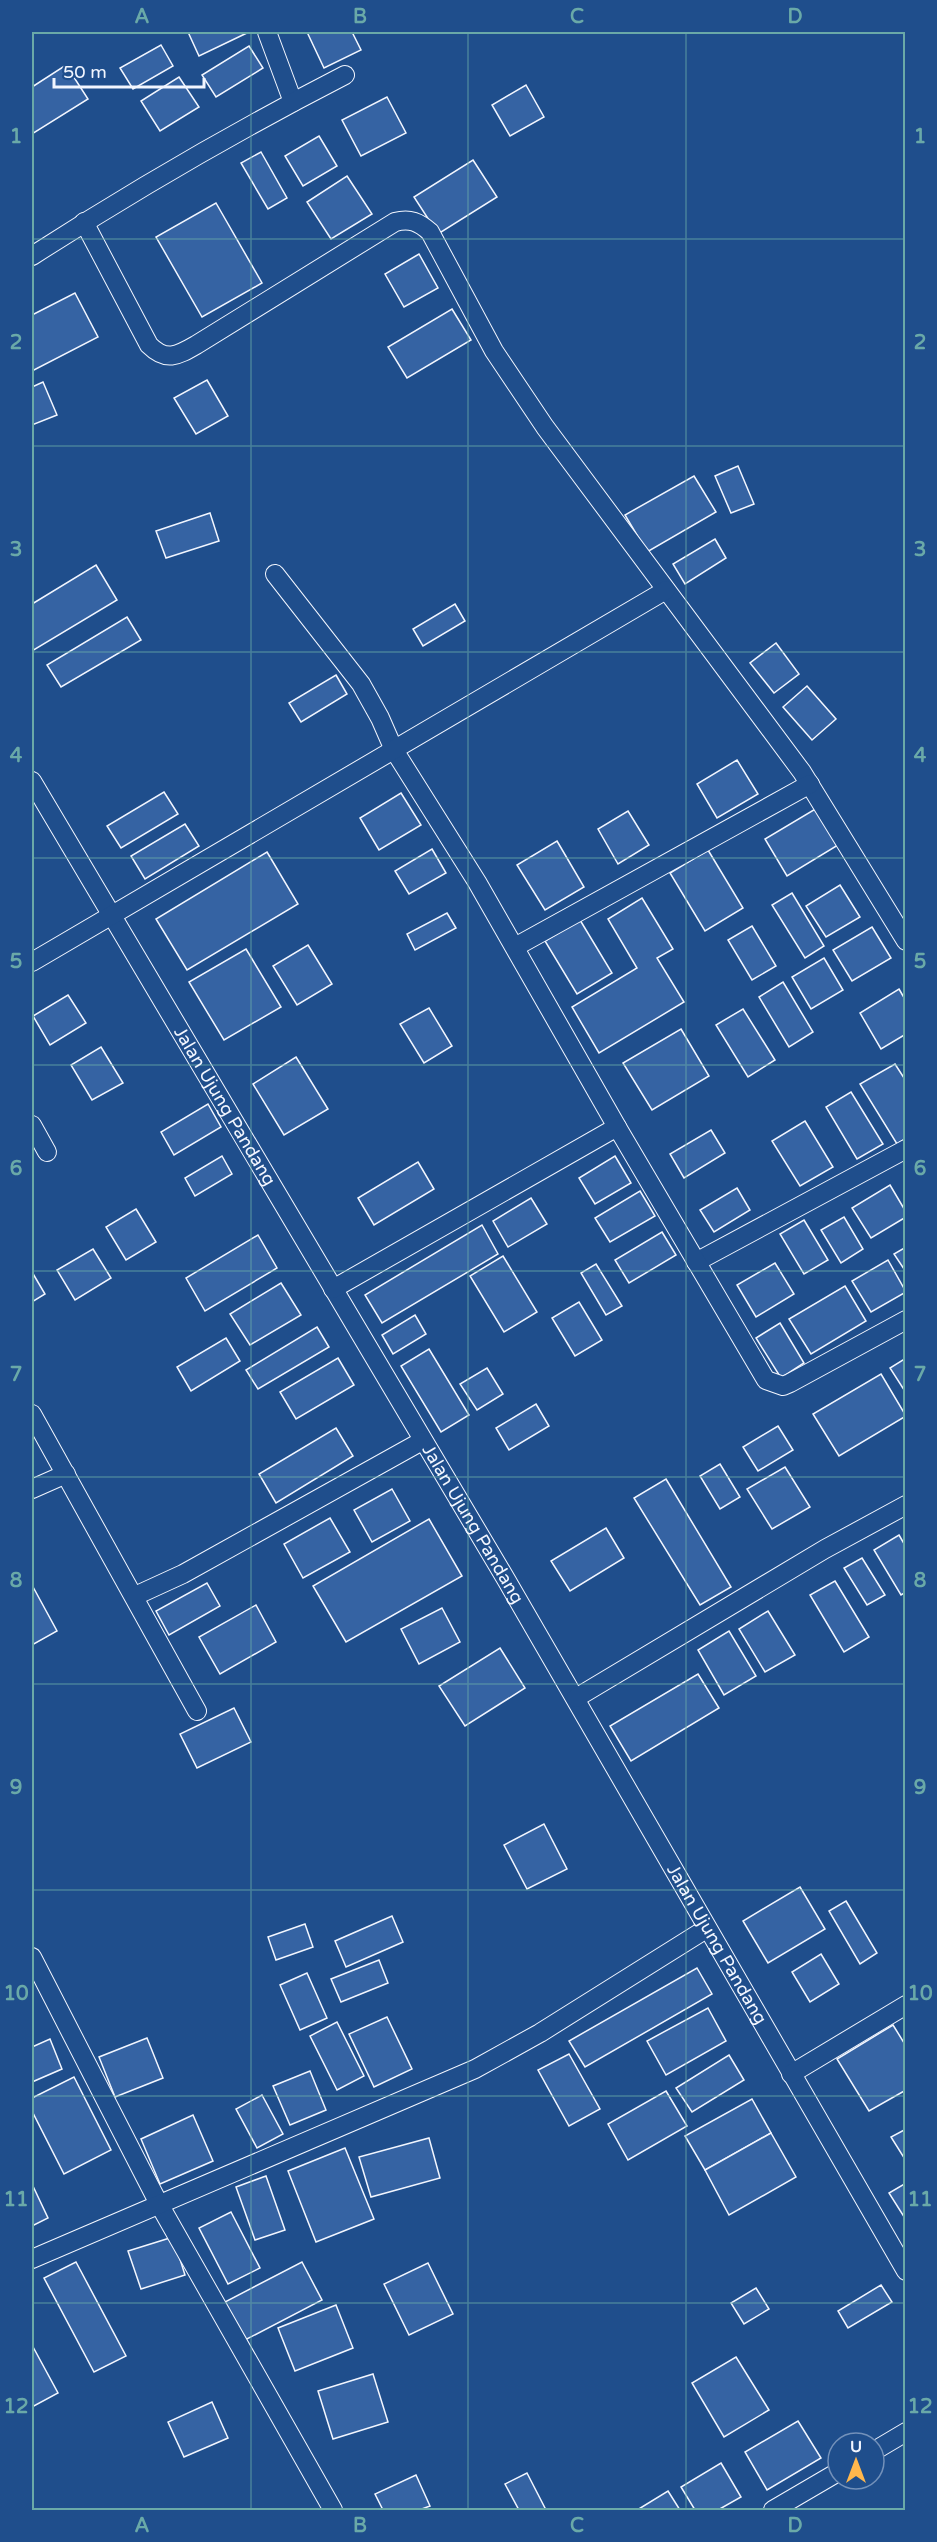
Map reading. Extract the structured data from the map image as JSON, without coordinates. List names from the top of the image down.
{
  "streets": {
    "street": ["Jalan Ujung Pandang"]
  },
  "scale_bar": "50 m",
  "north": "top",
  "grid": {
    "columns": [
      "A",
      "B",
      "C",
      "D"
    ],
    "rows": [
      "1",
      "2",
      "3",
      "4",
      "5",
      "6",
      "7",
      "8",
      "9",
      "10",
      "11",
      "12"
    ]
  }
}
